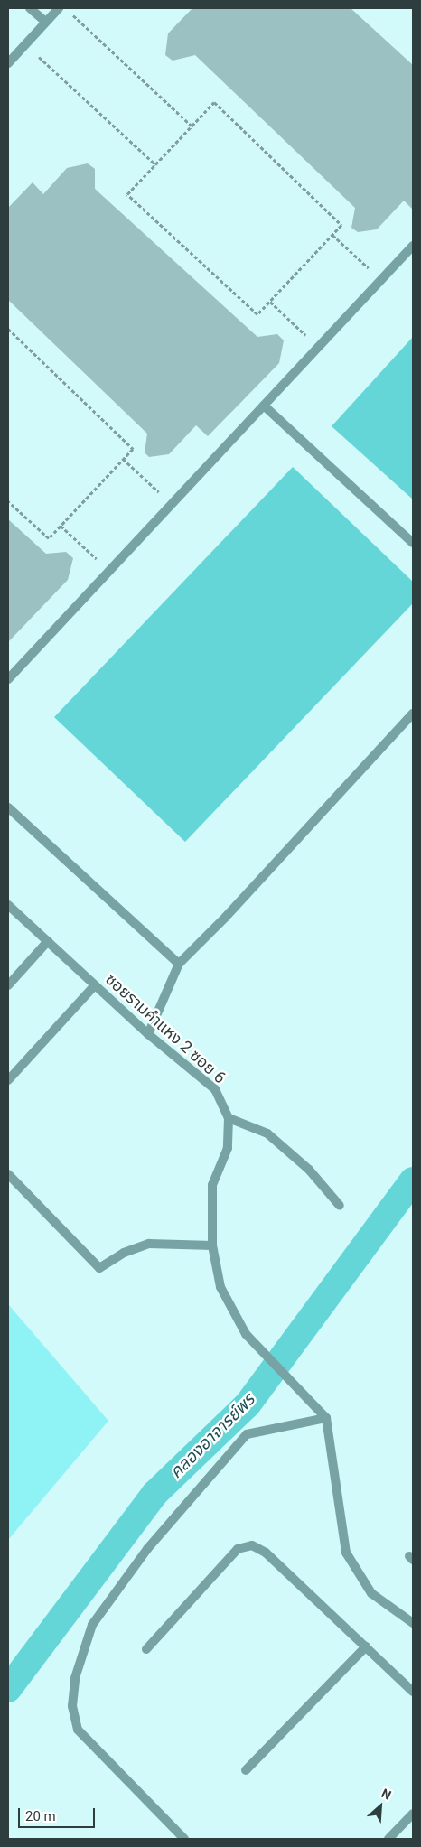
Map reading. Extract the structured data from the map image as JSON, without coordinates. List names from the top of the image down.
{
  "streets": {
    "street": ["ซอยรามคำแหง 2 ซอย 6"]
  },
  "water": ["คลองอาจารย์พร"],
  "scale_bar": "20 m",
  "north": "top right"
}
